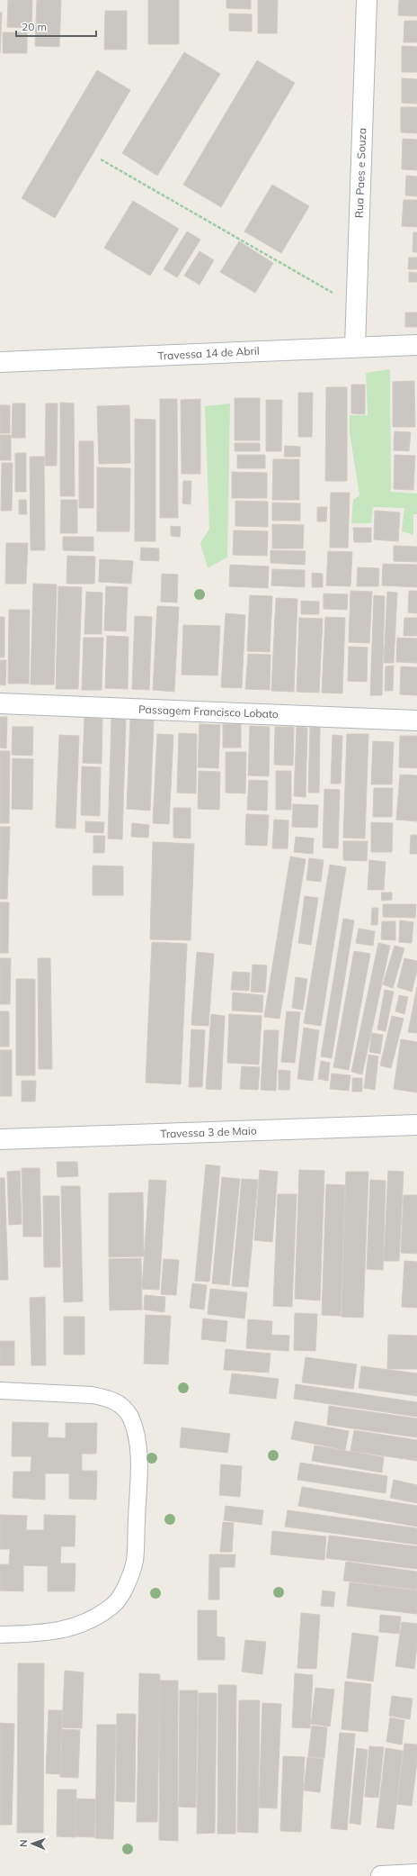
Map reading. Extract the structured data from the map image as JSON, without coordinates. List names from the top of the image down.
{
  "streets": {
    "street": [
      "Rua Paes e Souza",
      "Travessa 14 de Abril",
      "Passagem Francisco Lobato",
      "Travessa 3 de Maio"
    ]
  },
  "crossings": [
    ["Rua Paes e Souza", "Travessa 14 de Abril"]
  ],
  "scale_bar": "20 m",
  "north": "left"
}
